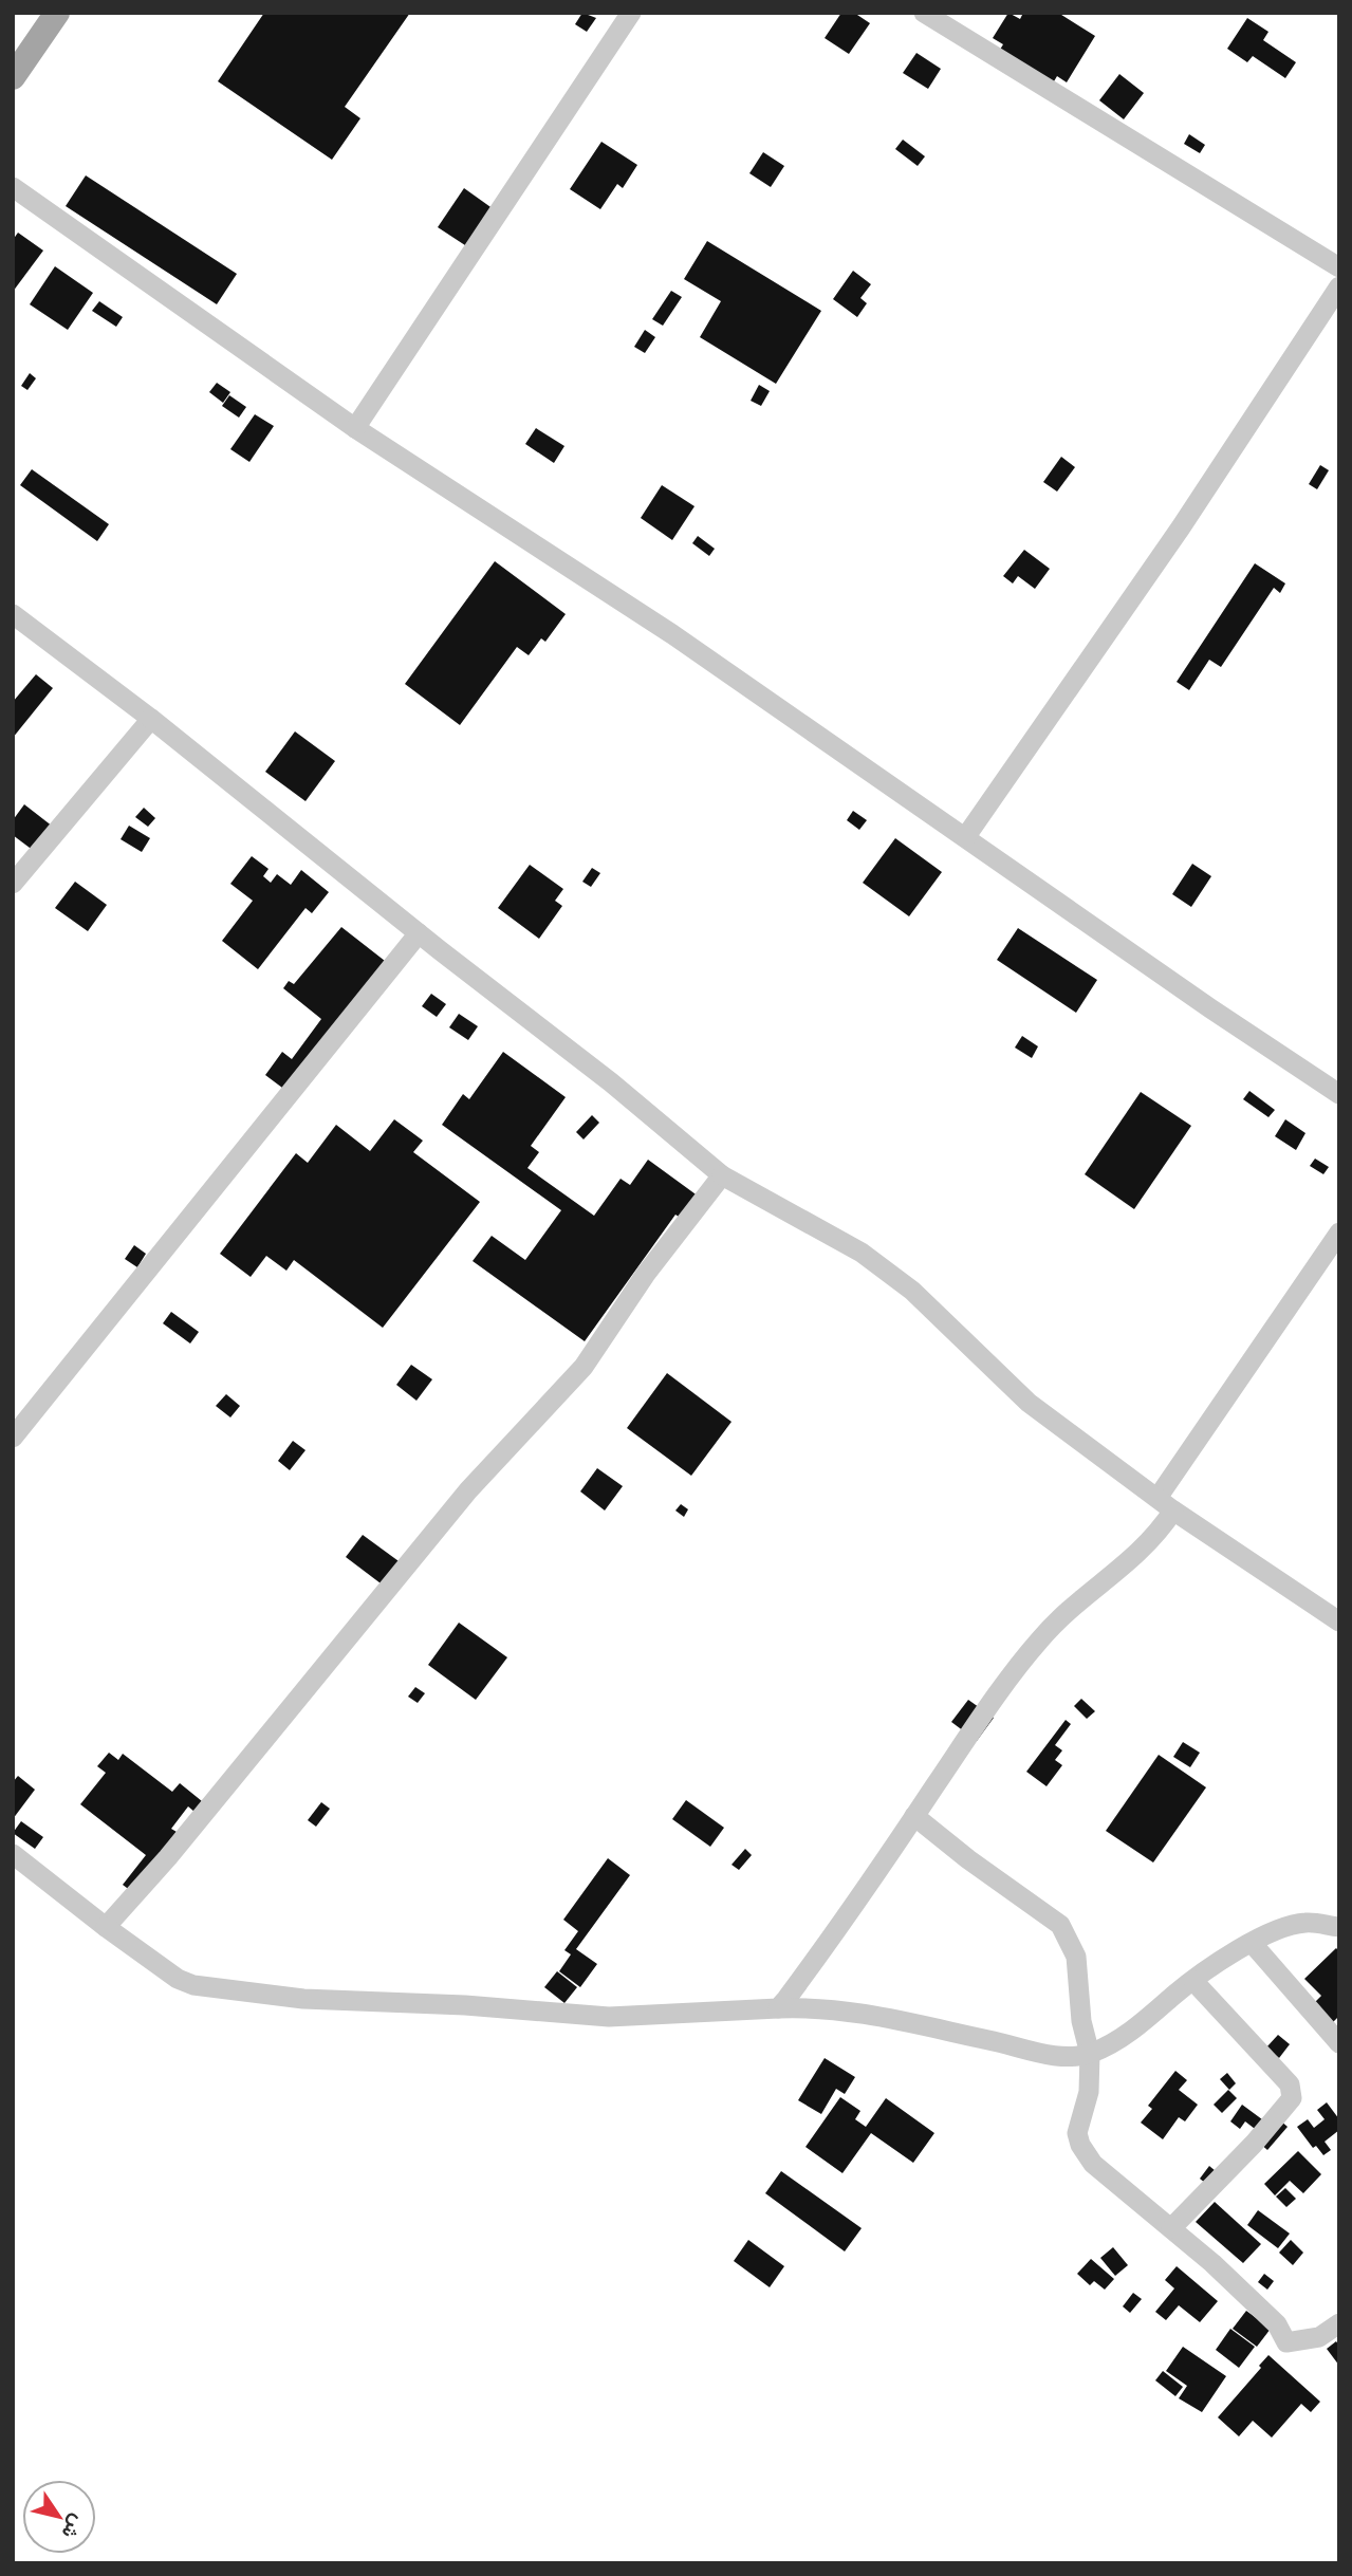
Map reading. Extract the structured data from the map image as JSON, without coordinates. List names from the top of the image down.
{
  "north": "bottom right"
}
